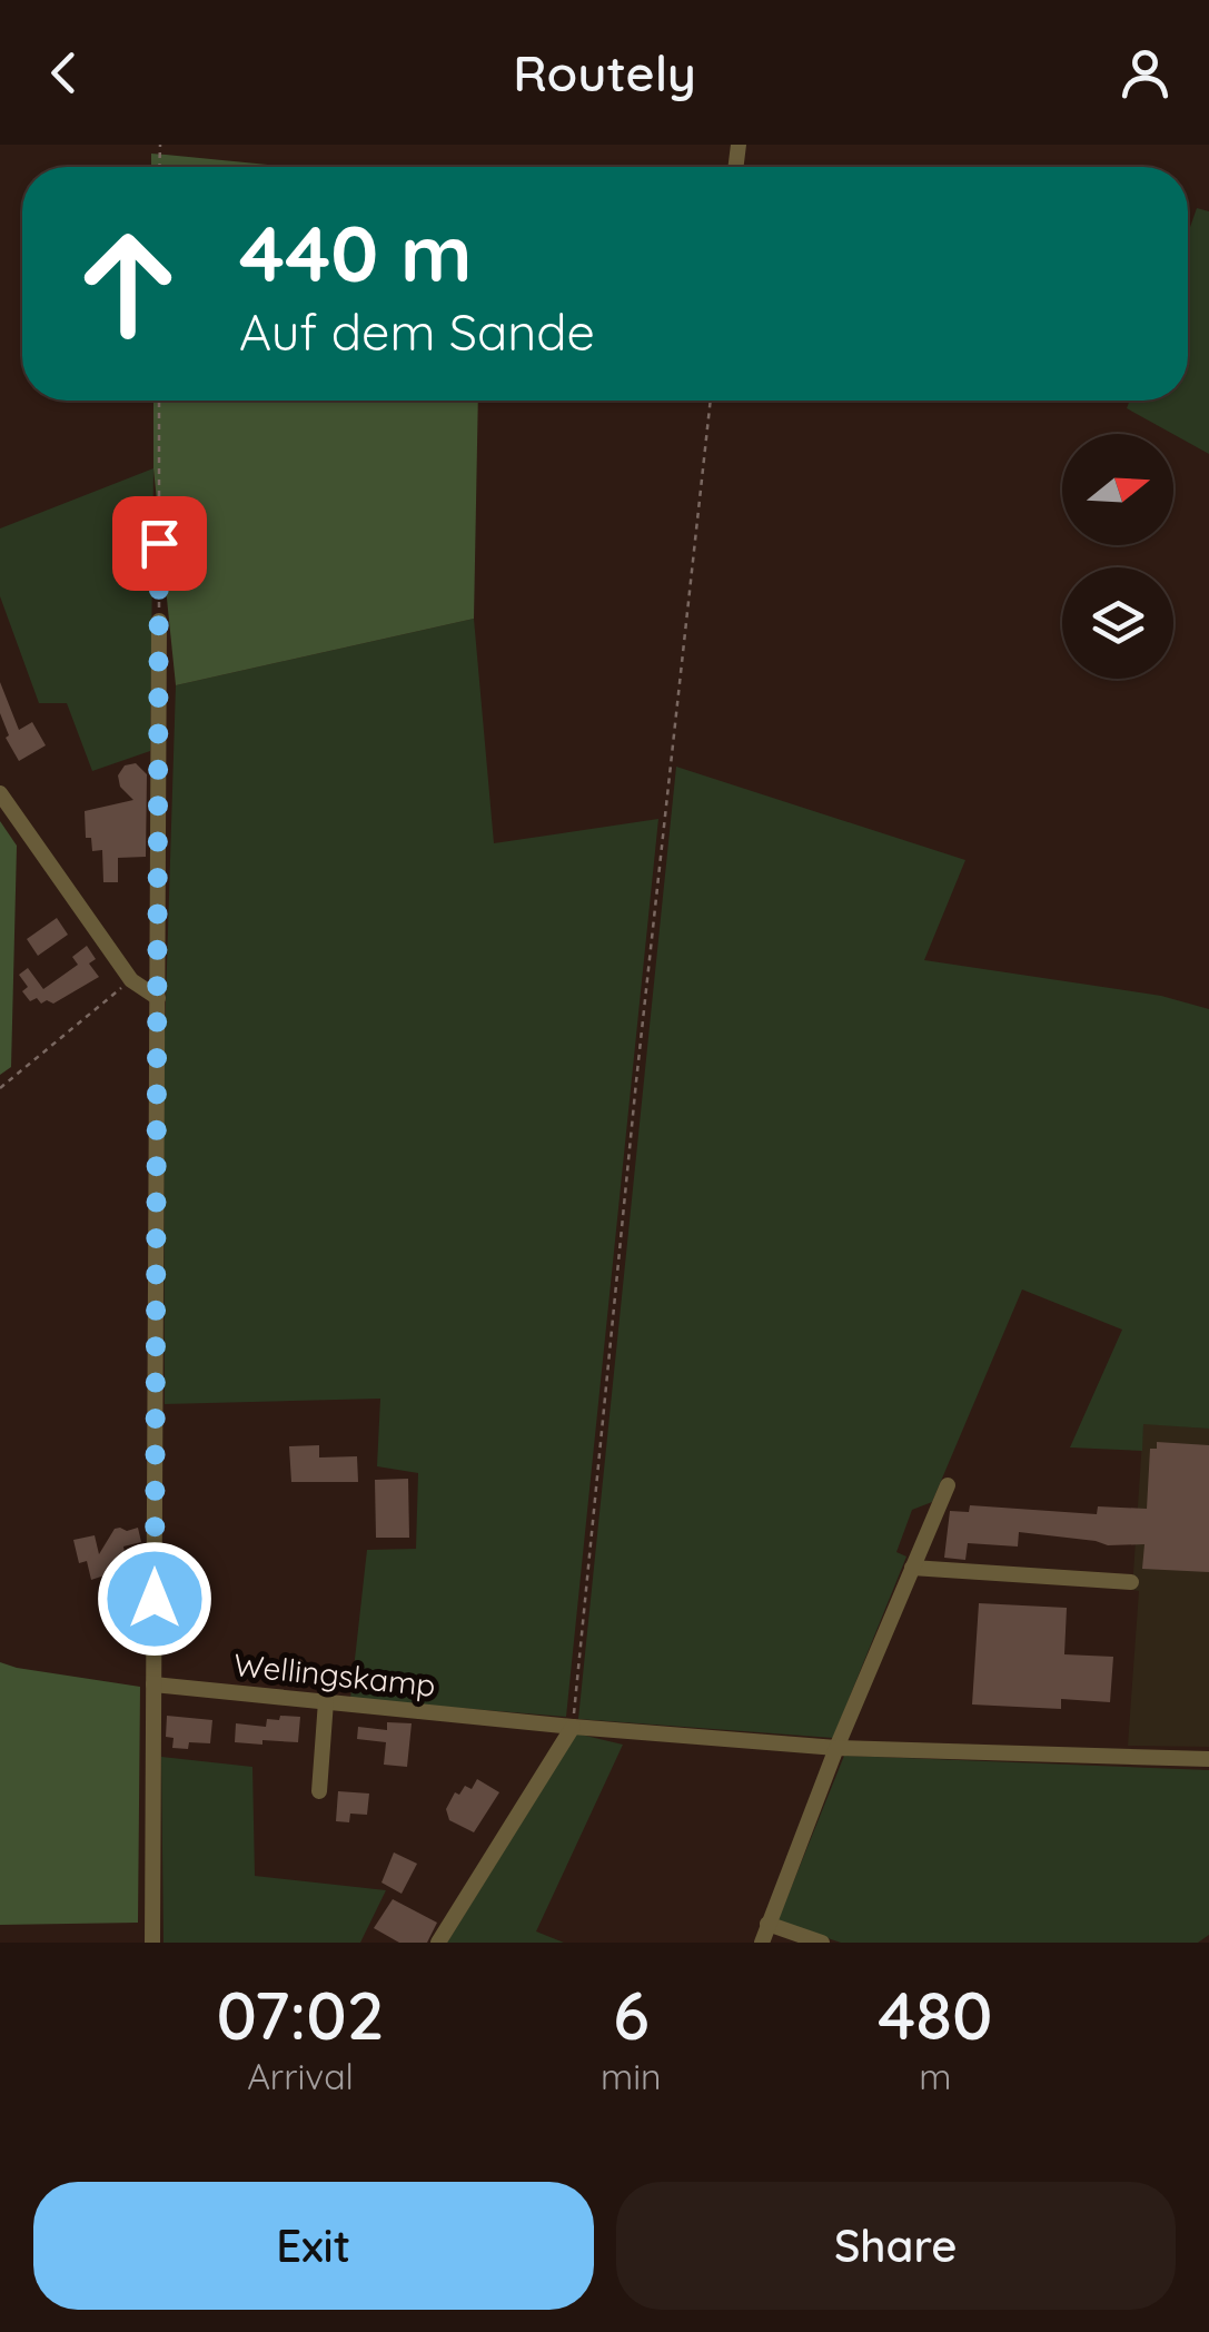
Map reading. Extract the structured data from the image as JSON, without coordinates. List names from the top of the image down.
{
  "streets": {
    "street": ["Wellingskamp"]
  },
  "north": "right",
  "page": {
    "header": "Routely",
    "turn": ["440 m", "Auf dem Sande"],
    "eta": [
      "07:02",
      "Arrival",
      "6",
      "min",
      "480",
      "m"
    ],
    "buttons": ["Exit", "Share"]
  }
}
